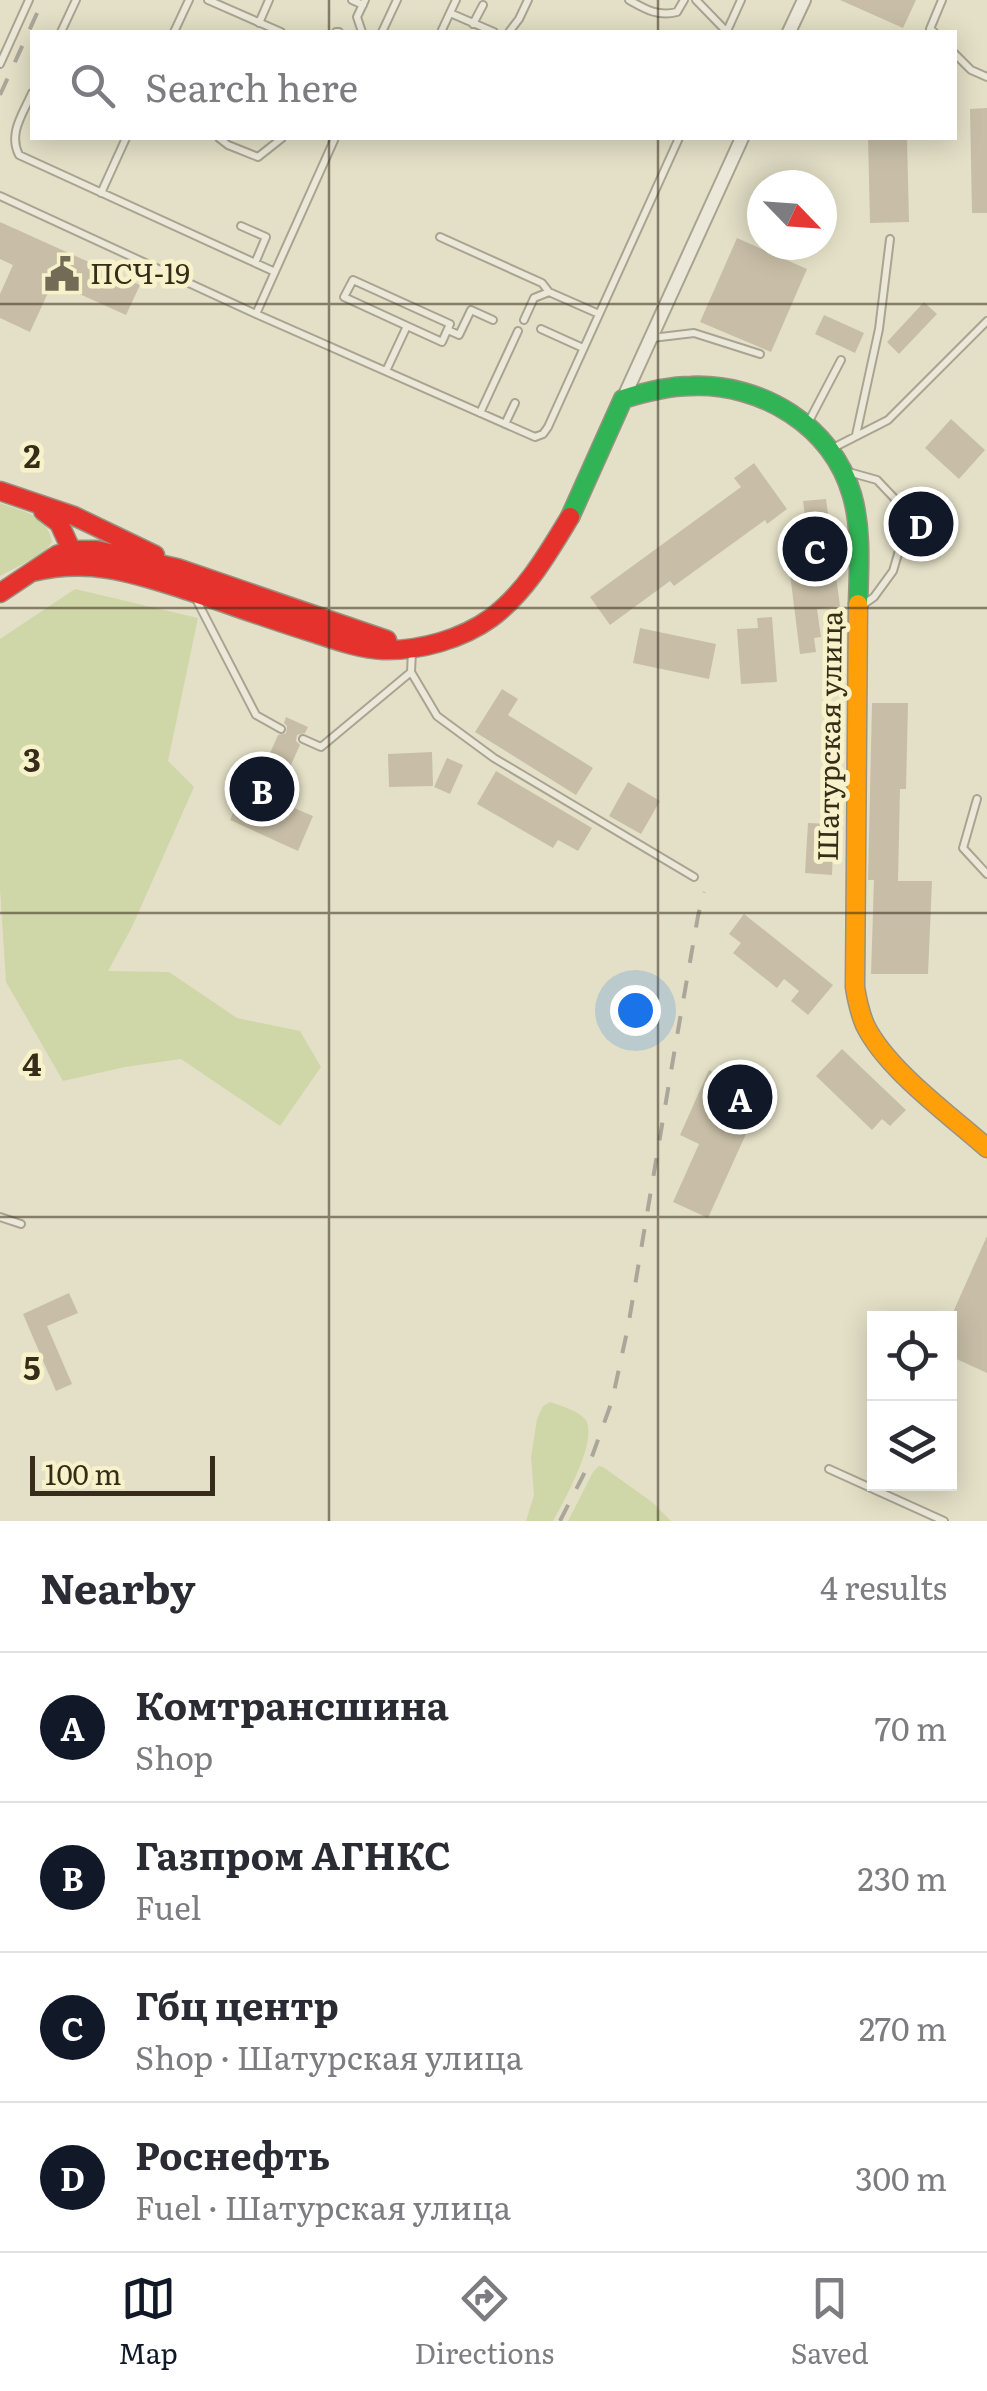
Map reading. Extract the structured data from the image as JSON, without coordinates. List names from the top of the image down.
{
  "streets": {
    "main road": ["Шатурская улица"]
  },
  "places": {
    "public building": ["ПСЧ-19"]
  },
  "scale_bar": "100 m",
  "north": "bottom right",
  "page": {
    "search": "Search here",
    "pins": [
      "D",
      "C",
      "B",
      "A"
    ],
    "scale": "100 m",
    "heading": ["Nearby", "4 results"],
    "list": [
      {
        "mark": "A",
        "name": "Комтрансшина",
        "note": "Shop",
        "value": "70 m"
      },
      {
        "mark": "B",
        "name": "Газпром АГНКС",
        "note": "Fuel",
        "value": "230 m"
      },
      {
        "mark": "C",
        "name": "Гбц центр",
        "note": "Shop · Шатурская улица",
        "value": "270 m"
      },
      {
        "mark": "D",
        "name": "Роснефть",
        "note": "Fuel · Шатурская улица",
        "value": "300 m"
      }
    ],
    "nav": ["Map", "Directions", "Saved"]
  },
  "grid": {
    "rows": [
      "2",
      "3",
      "4",
      "5"
    ]
  }
}
